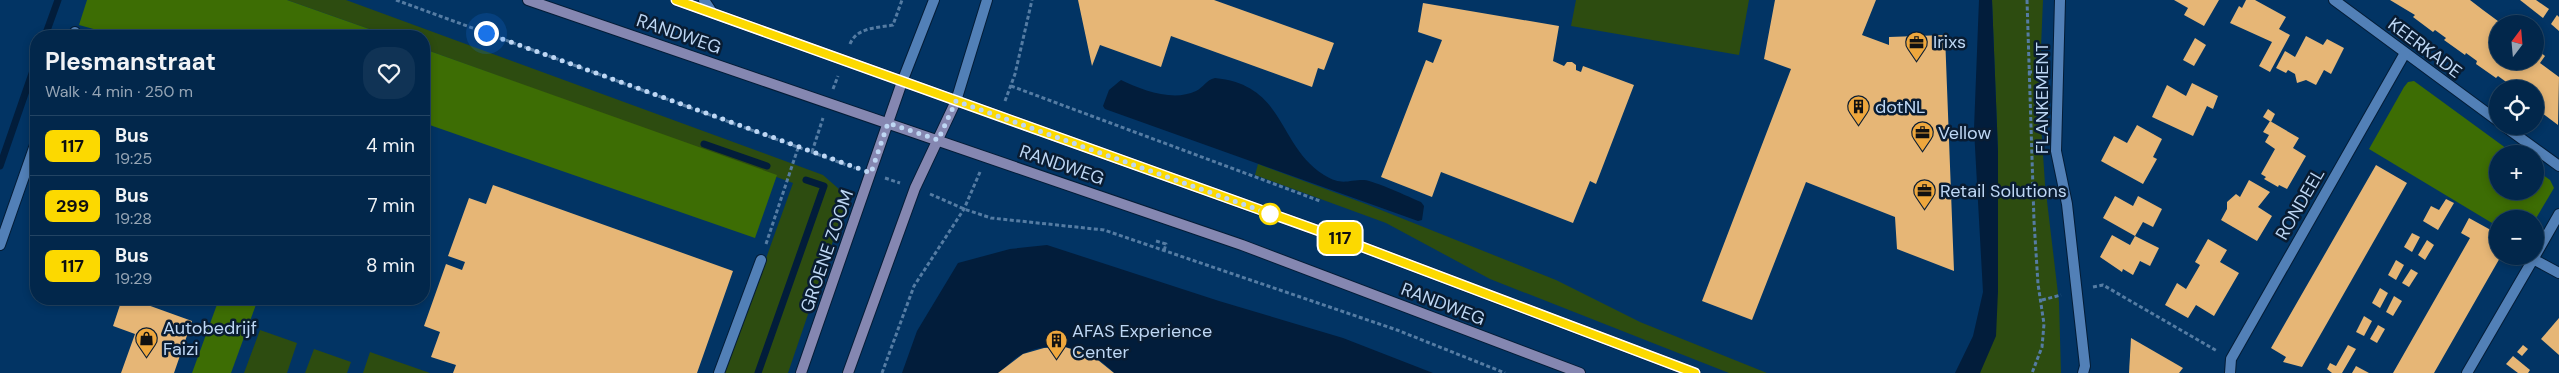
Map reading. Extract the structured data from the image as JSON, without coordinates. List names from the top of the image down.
{
  "streets": {
    "main road": ["RANDWEG", "GROENE ZOOM"],
    "street": ["KEERKADE", "FLANKEMENT", "RONDEEL"]
  },
  "crossings": [
    ["RANDWEG", "GROENE ZOOM"],
    ["KEERKADE", "RONDEEL"]
  ],
  "places": {
    "office": ["Irixs", "Vellow", "Retail Solutions"],
    "building": ["dotNL", "AFAS Experience Center"],
    "shop": ["Autobedrijf Faizi"]
  },
  "lines": ["bus line 117"],
  "north": "top",
  "page": {
    "on_map": "117",
    "map_buttons": ["+", "−"],
    "heading": ["Plesmanstraat", "Walk · 4 min · 250 m"],
    "list": [
      {
        "mark": "117",
        "name": "Bus",
        "note": "19:25",
        "value": "4 min"
      },
      {
        "mark": "299",
        "name": "Bus",
        "note": "19:28",
        "value": "7 min"
      },
      {
        "mark": "117",
        "name": "Bus",
        "note": "19:29",
        "value": "8 min"
      }
    ]
  }
}
